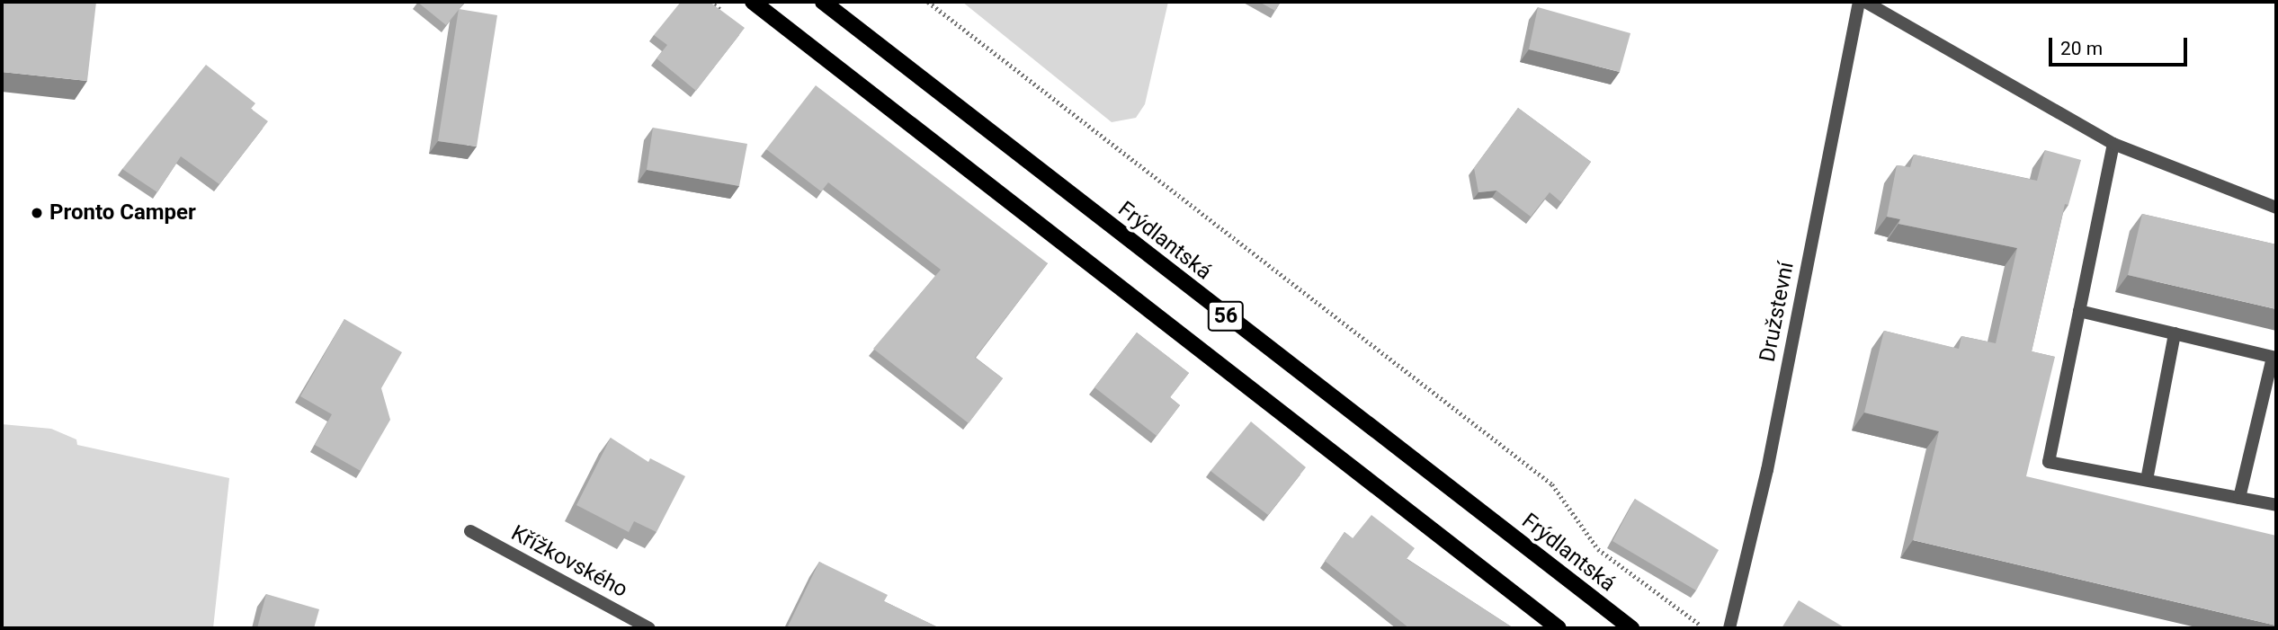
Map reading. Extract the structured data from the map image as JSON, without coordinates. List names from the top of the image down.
{
  "streets": {
    "main road": ["Frýdlantská", "56"],
    "street": ["Družstevní", "Křížkovského"]
  },
  "places": ["Pronto Camper"],
  "scale_bar": "20 m"
}
